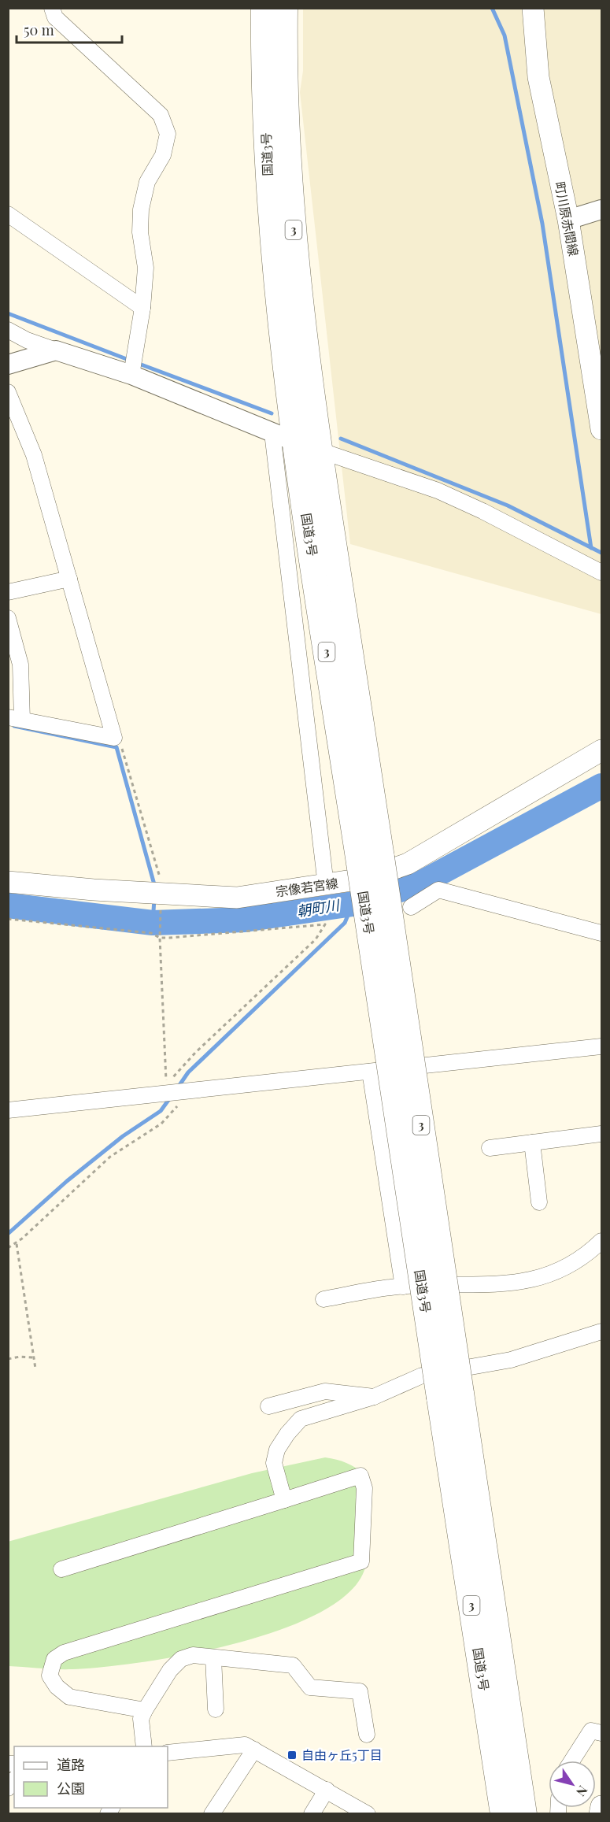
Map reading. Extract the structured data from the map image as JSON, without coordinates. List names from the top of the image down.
{
  "streets": {
    "highway": ["国道3号", "3"],
    "main road": ["町川原赤間線", "宗像若宮線"]
  },
  "water": ["朝町川"],
  "places": {
    "transit": ["自由ヶ丘5丁目"]
  },
  "legend": ["道路", "公園"],
  "scale_bar": "50 m",
  "north": "bottom right"
}
